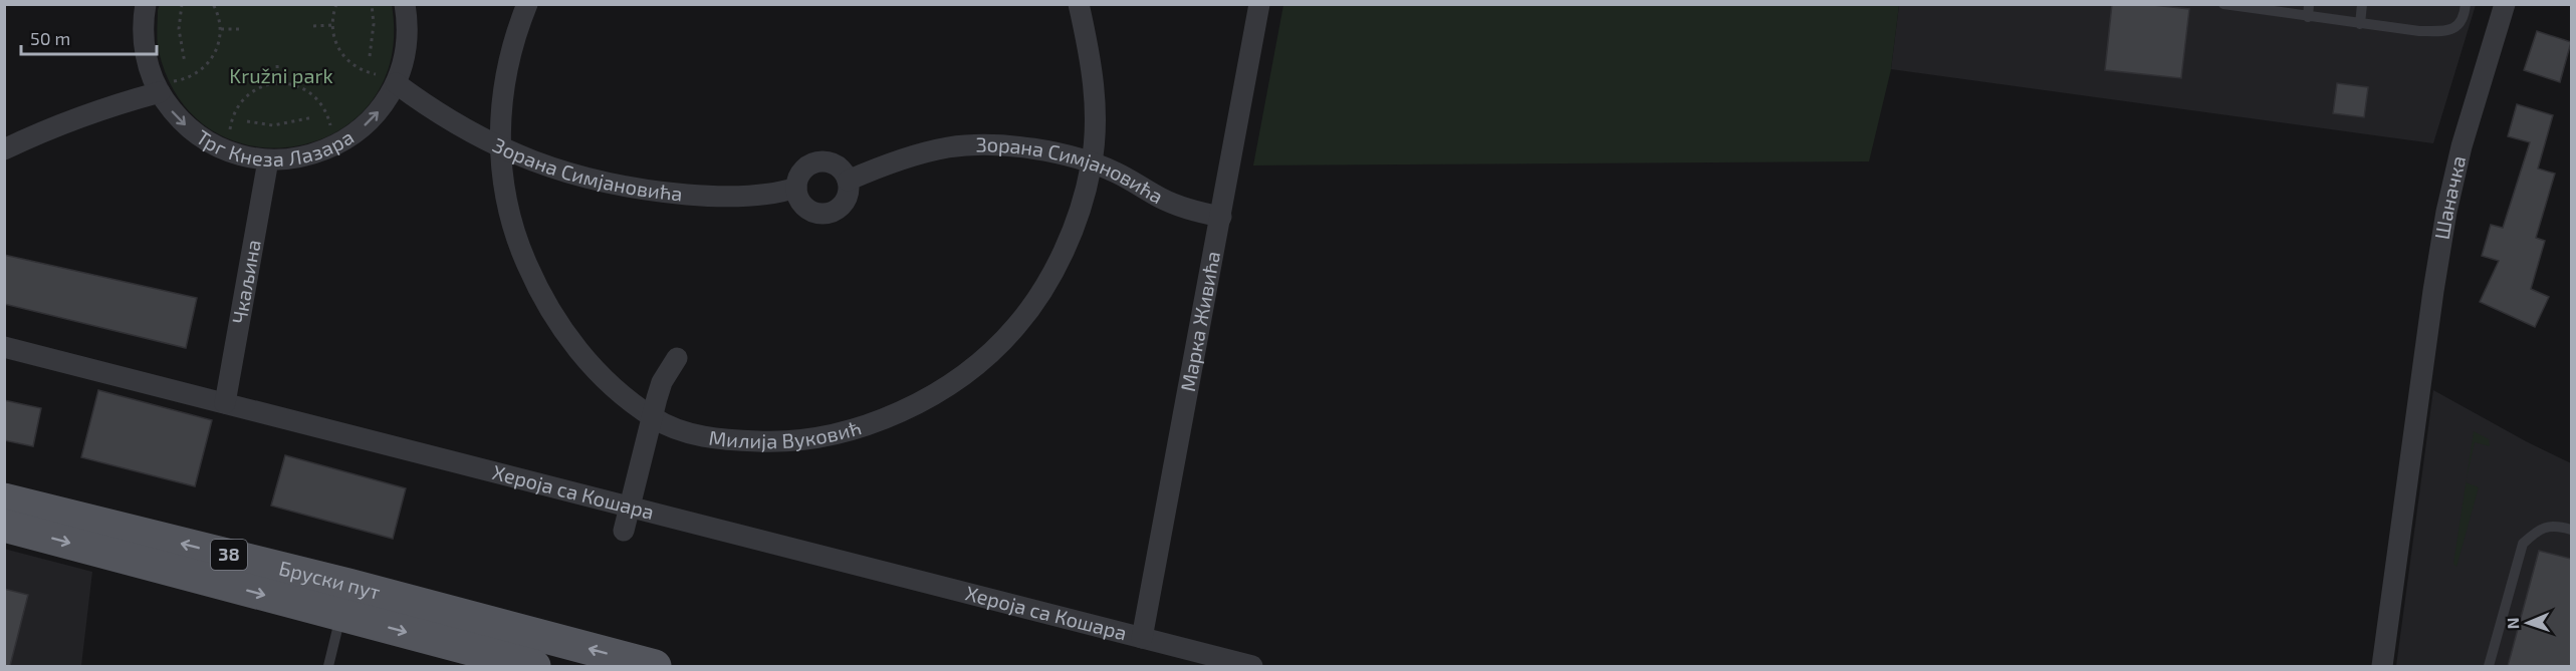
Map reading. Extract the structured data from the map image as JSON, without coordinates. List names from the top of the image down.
{
  "streets": {
    "main road": ["38", "Бруски пут"],
    "street": [
      "Трг Кнеза Лазара",
      "Зорана Симјановића",
      "Шаначка",
      "Чкаљина",
      "Марка Живића",
      "Милија Вуковић",
      "Хероја са Кошара"
    ]
  },
  "crossings": [
    ["Трг Кнеза Лазара", "Зорана Симјановића"],
    ["Трг Кнеза Лазара", "Чкаљина"],
    ["Зорана Симјановића", "Марка Живића"],
    ["Зорана Симјановића", "Милија Вуковић"],
    ["Чкаљина", "Хероја са Кошара"],
    ["Марка Живића", "Хероја са Кошара"]
  ],
  "parks": ["Kružni park"],
  "scale_bar": "50 m",
  "north": "left"
}
